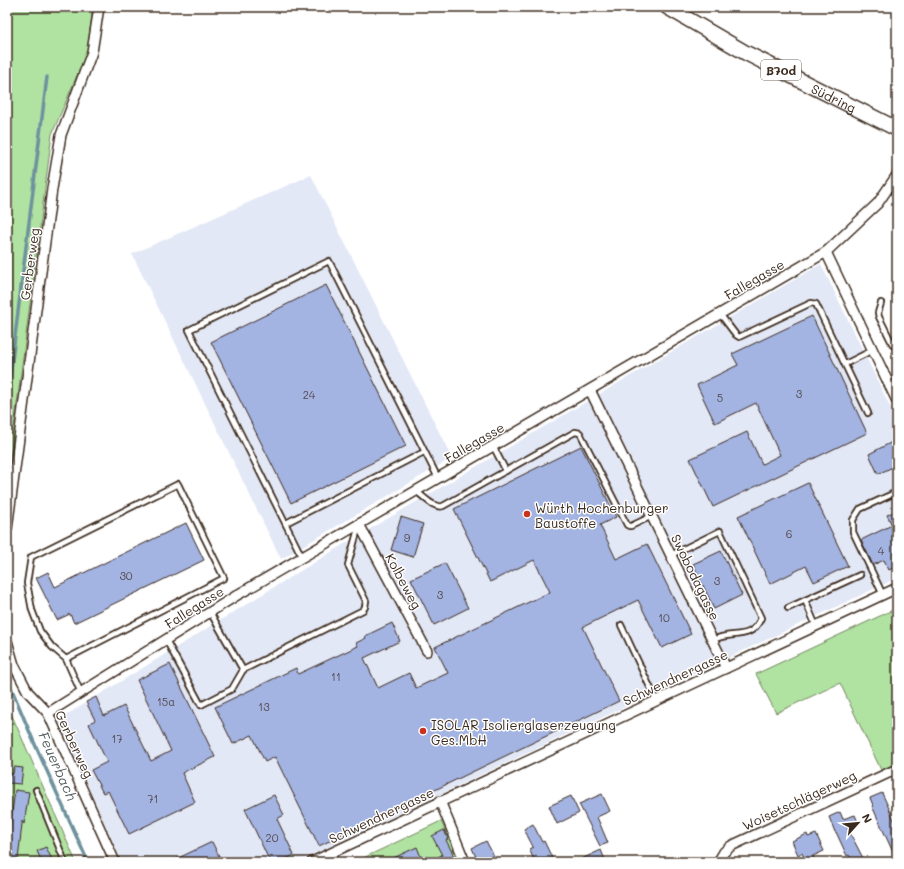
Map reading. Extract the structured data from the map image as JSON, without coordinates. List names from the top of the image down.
{
  "streets": {
    "main road": ["B70d", "Südring"],
    "street": [
      "Gerberweg",
      "Fallegasse",
      "Swobodagasse",
      "Kolbeweg",
      "Schwendnergasse",
      "Woisetschlägerweg"
    ]
  },
  "crossings": [
    ["Gerberweg", "Fallegasse"],
    ["Fallegasse", "Swobodagasse"],
    ["Fallegasse", "Kolbeweg"],
    ["Swobodagasse", "Schwendnergasse"]
  ],
  "water": ["Feuerbach"],
  "places": ["Würth Hochenburger Baustoffe", "ISOLAR Isolierglaserzeugung Ges.MbH"],
  "house_numbers": [
    "3",
    "24",
    "5",
    "6",
    "9",
    "4",
    "30",
    "3",
    "3",
    "10",
    "11",
    "15a",
    "13",
    "17",
    "71",
    "20"
  ],
  "north": "top right"
}
